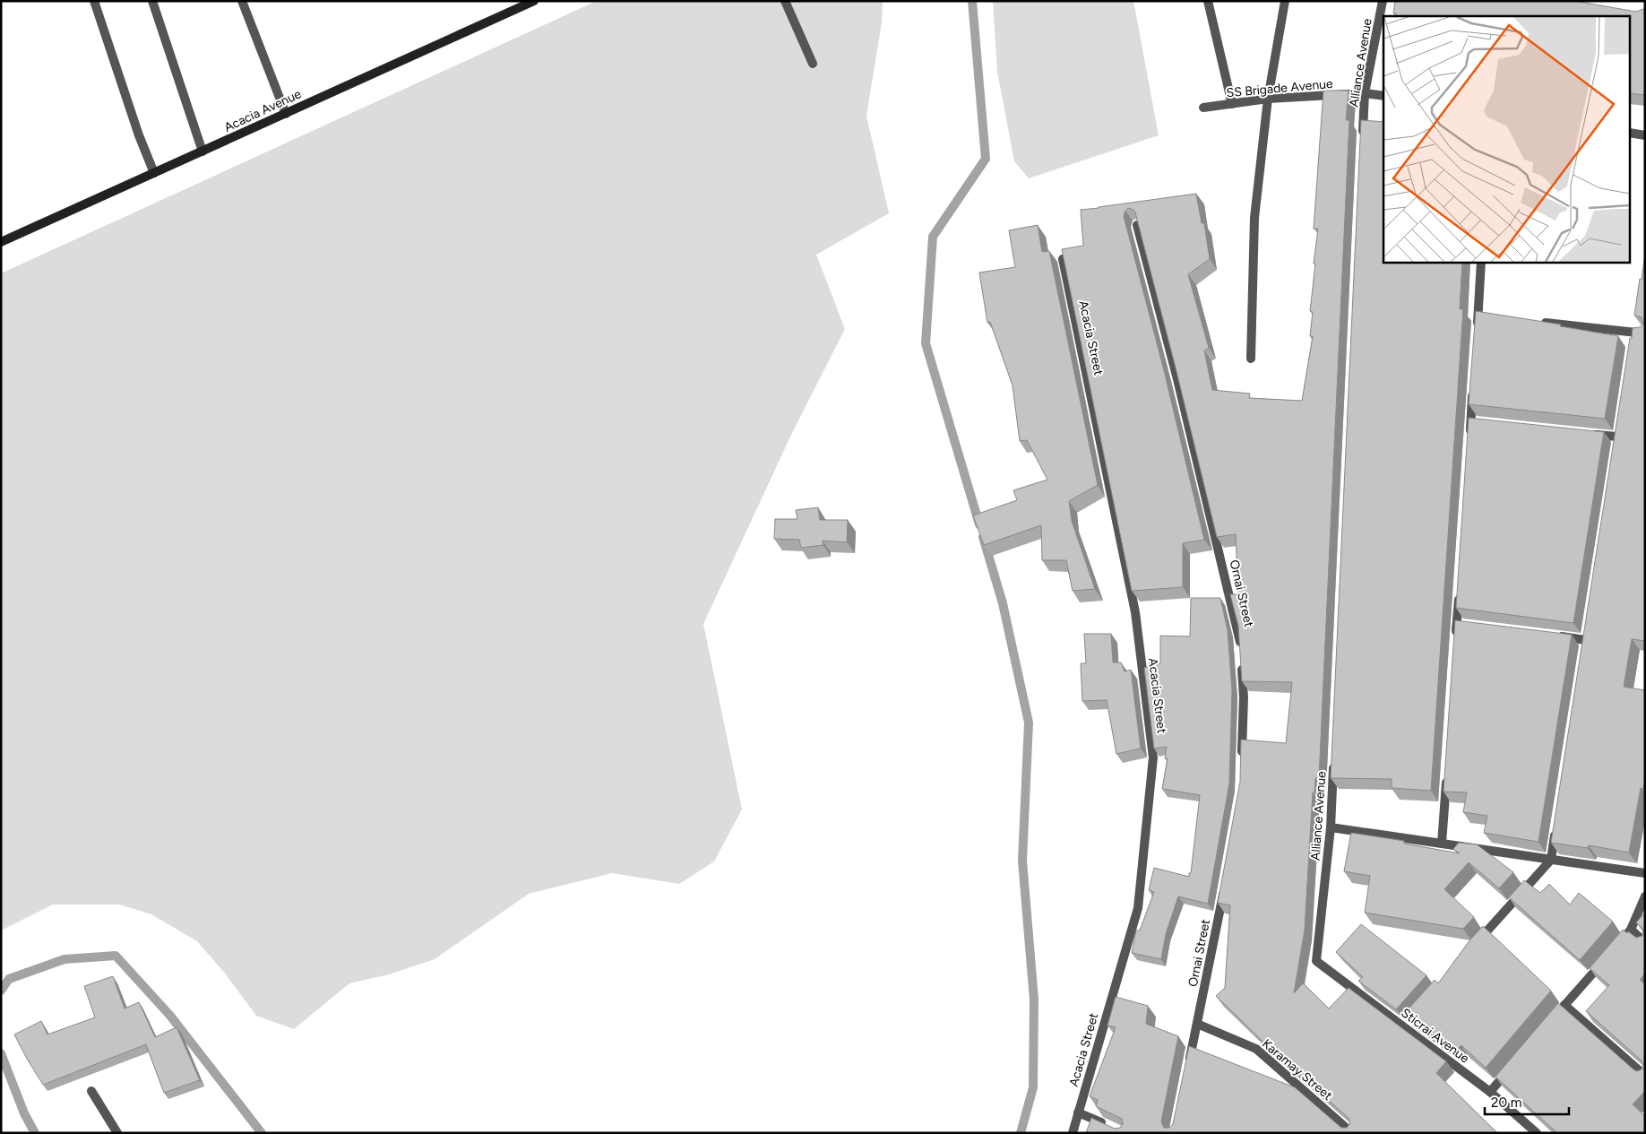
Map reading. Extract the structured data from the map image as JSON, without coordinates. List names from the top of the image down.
{
  "streets": {
    "street": [
      "Alliance Avenue",
      "SS Brigade Avenue",
      "Acacia Avenue",
      "Acacia Street",
      "Ornai Street",
      "Sticrai Avenue",
      "Karamay Street"
    ]
  },
  "crossings": [
    ["Alliance Avenue", "SS Brigade Avenue"],
    ["Alliance Avenue", "Sticrai Avenue"],
    ["Ornai Street", "Karamay Street"]
  ],
  "scale_bar": "20 m"
}
